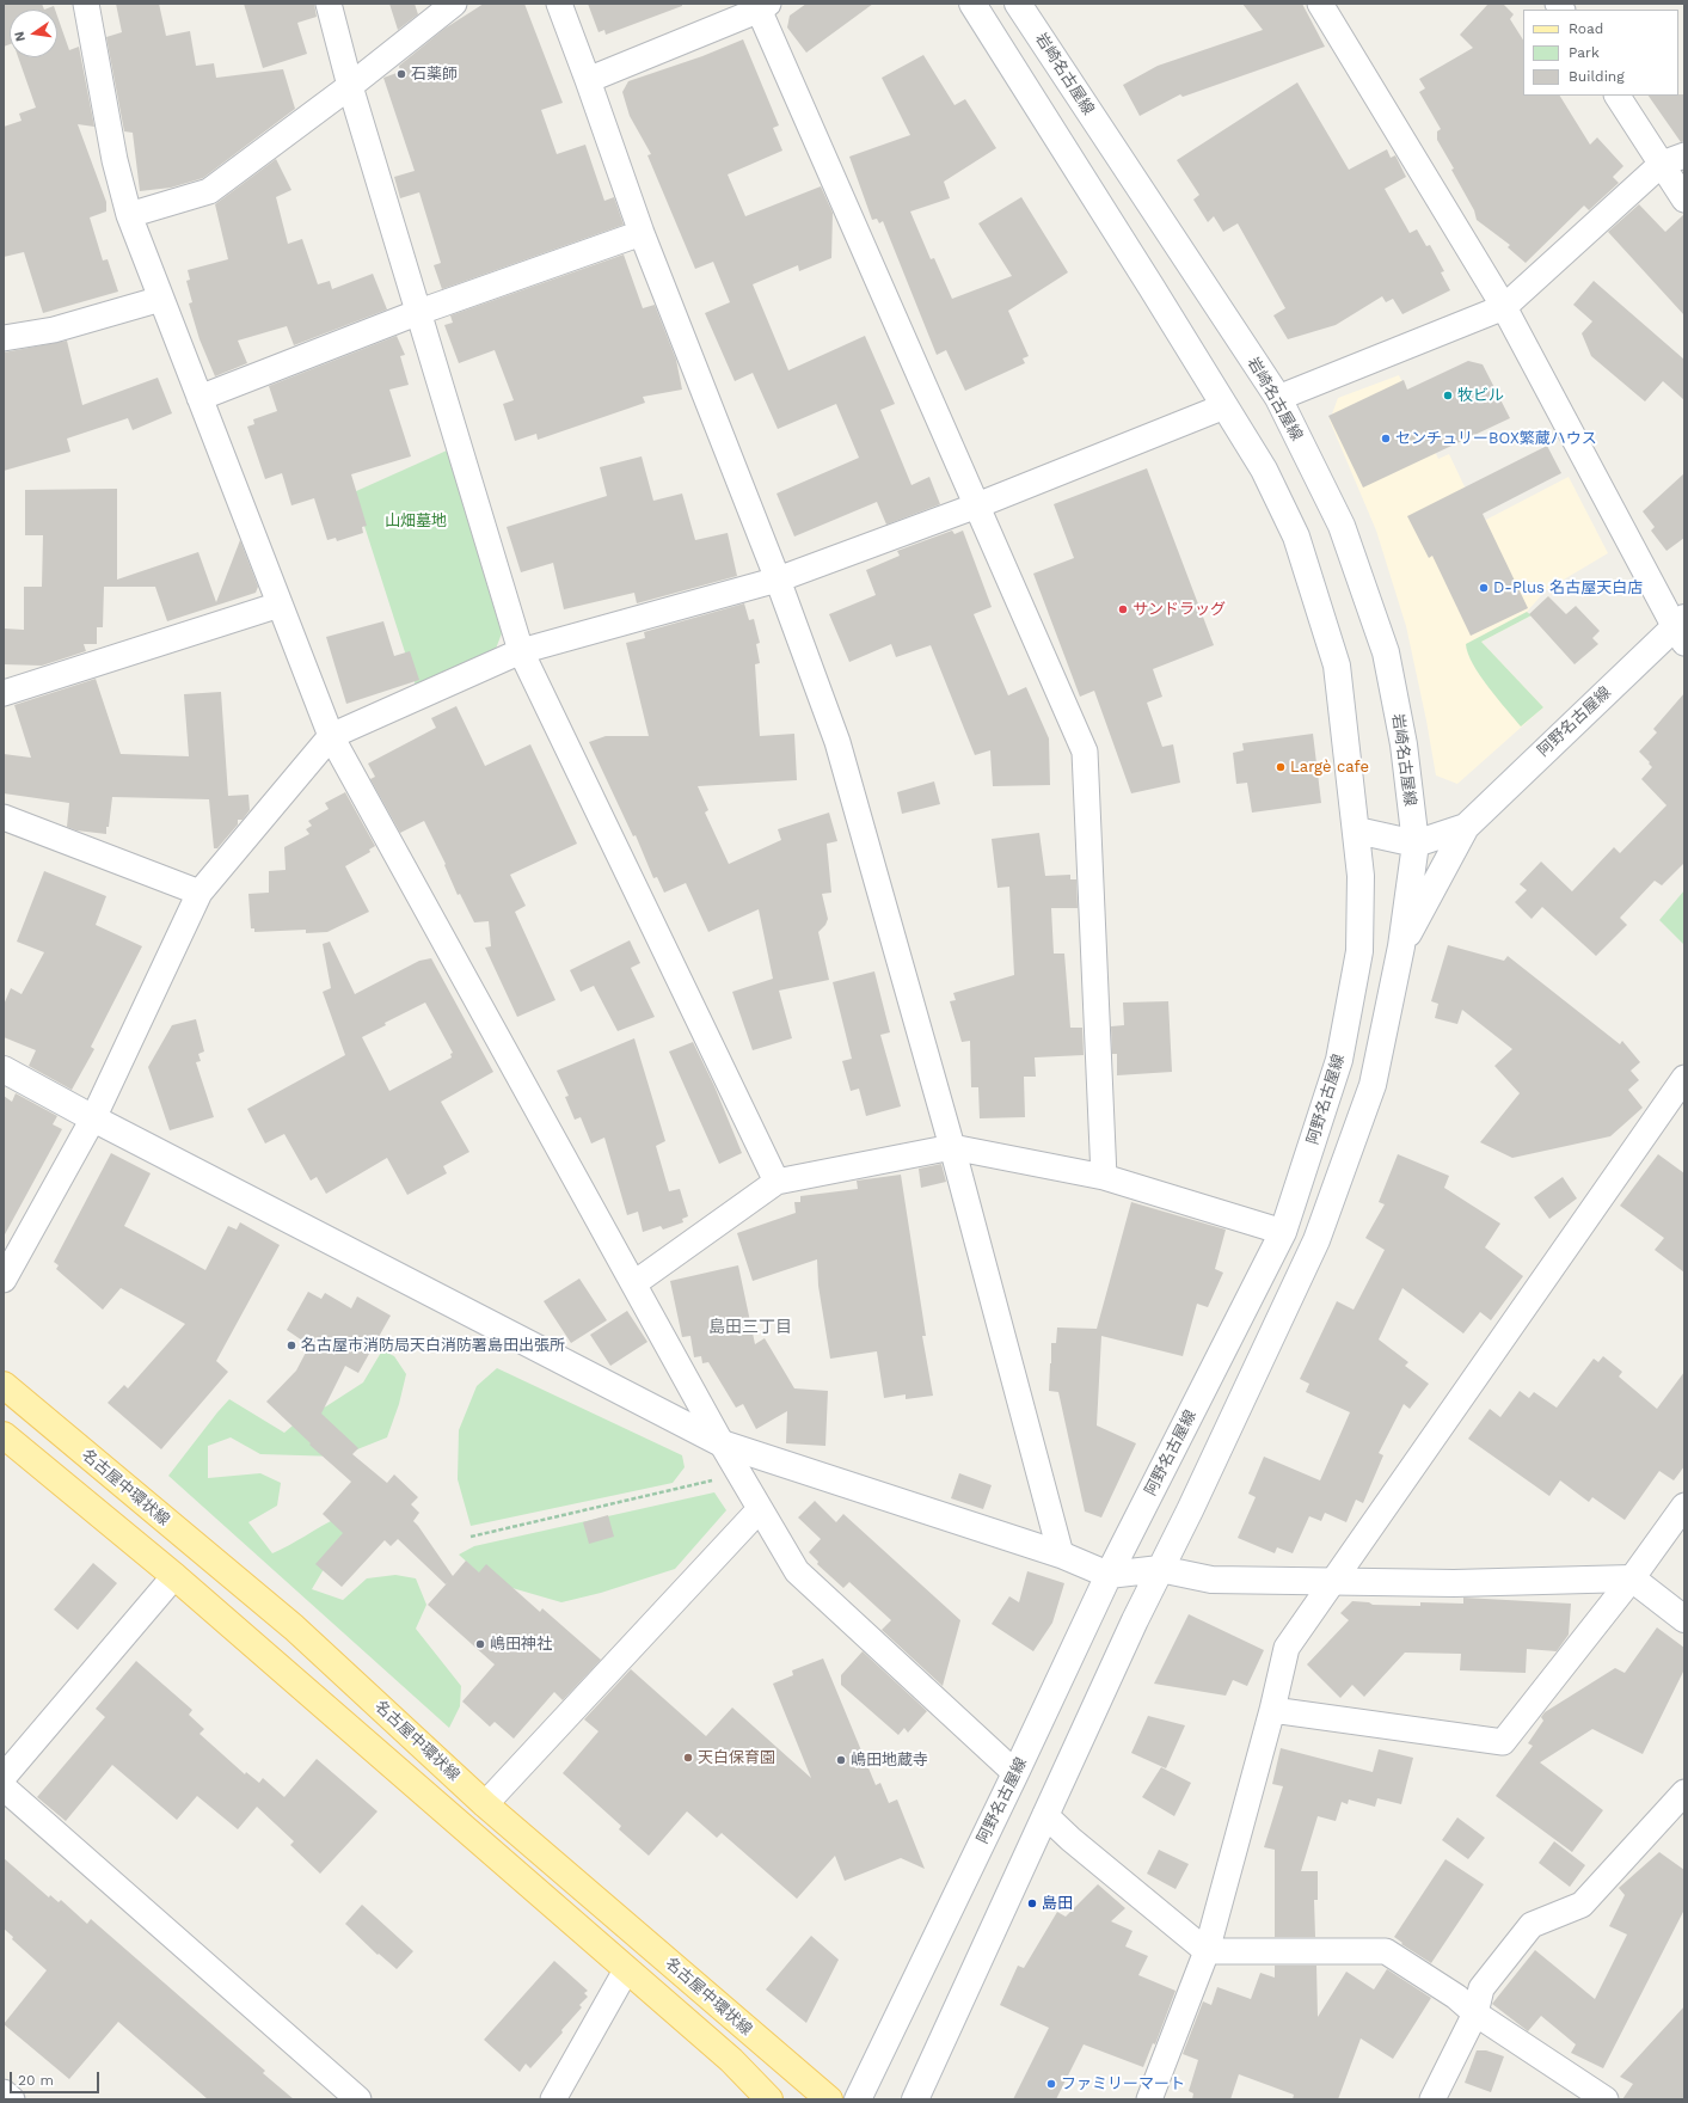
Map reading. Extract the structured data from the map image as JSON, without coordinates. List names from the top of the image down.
{
  "streets": {
    "main road": ["岩崎名古屋線", "阿野名古屋線", "名古屋中環状線"]
  },
  "crossings": [
    ["岩崎名古屋線", "阿野名古屋線"]
  ],
  "districts": ["島田三丁目"],
  "parks": ["山畑墓地"],
  "places": [
    "石薬師",
    "牧ビル",
    "センチュリーBOX繁蔵ハウス",
    "D-Plus 名古屋天白店",
    "サンドラッグ",
    "Largè cafe",
    "名古屋市消防局天白消防署島田出張所",
    "嶋田神社",
    "天白保育園",
    "嶋田地蔵寺",
    "島田",
    "ファミリーマート"
  ],
  "legend": ["Road", "Park", "Building"],
  "scale_bar": "20 m",
  "north": "left"
}
